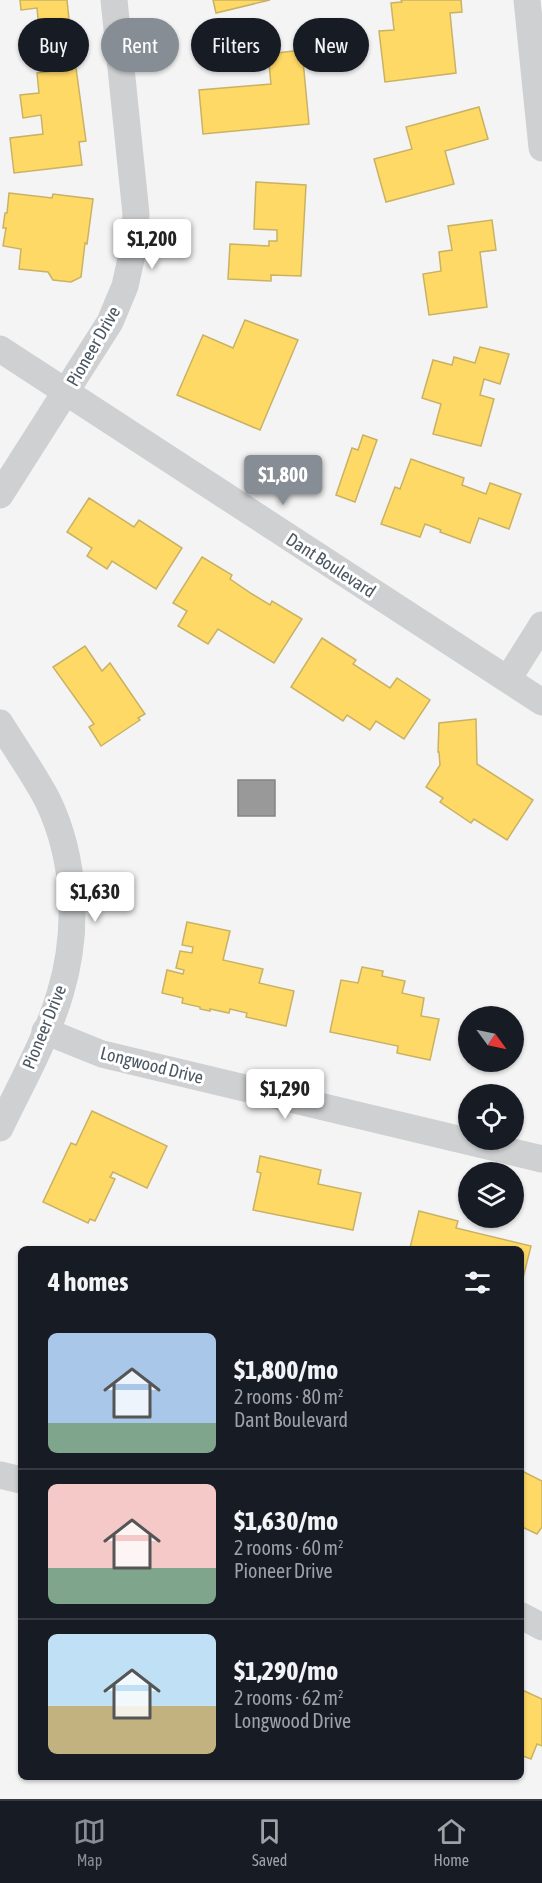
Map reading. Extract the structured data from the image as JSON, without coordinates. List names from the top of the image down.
{
  "streets": {
    "street": ["Pioneer Drive", "Dant Boulevard", "Longwood Drive"]
  },
  "crossings": [
    ["Pioneer Drive", "Dant Boulevard"],
    ["Pioneer Drive", "Longwood Drive"]
  ],
  "north": "bottom right",
  "page": {
    "chip": [
      "Buy",
      "Rent",
      "Filters",
      "New"
    ],
    "price": [
      "$1,200",
      "$1,800",
      "$1,630",
      "$1,290"
    ],
    "heading": "4 homes",
    "list": [
      {
        "name": "$1,800/mo",
        "note": "2 rooms · 80 m² · Dant Boulevard"
      },
      {
        "name": "$1,630/mo",
        "note": "2 rooms · 60 m² · Pioneer Drive"
      },
      {
        "name": "$1,290/mo",
        "note": "2 rooms · 62 m² · Longwood Drive"
      }
    ],
    "tabs": ["Map", "Saved", "Home"]
  }
}
